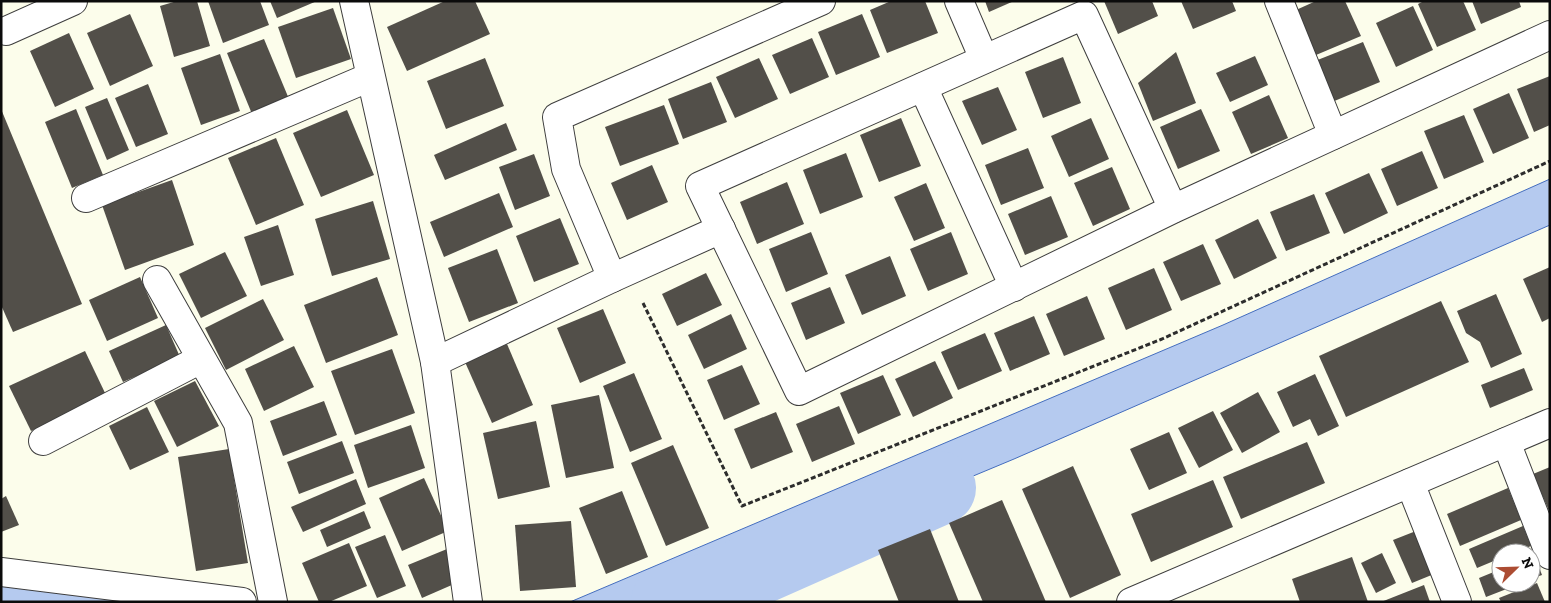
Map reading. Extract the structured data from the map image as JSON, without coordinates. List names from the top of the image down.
{
  "north": "top right"
}
